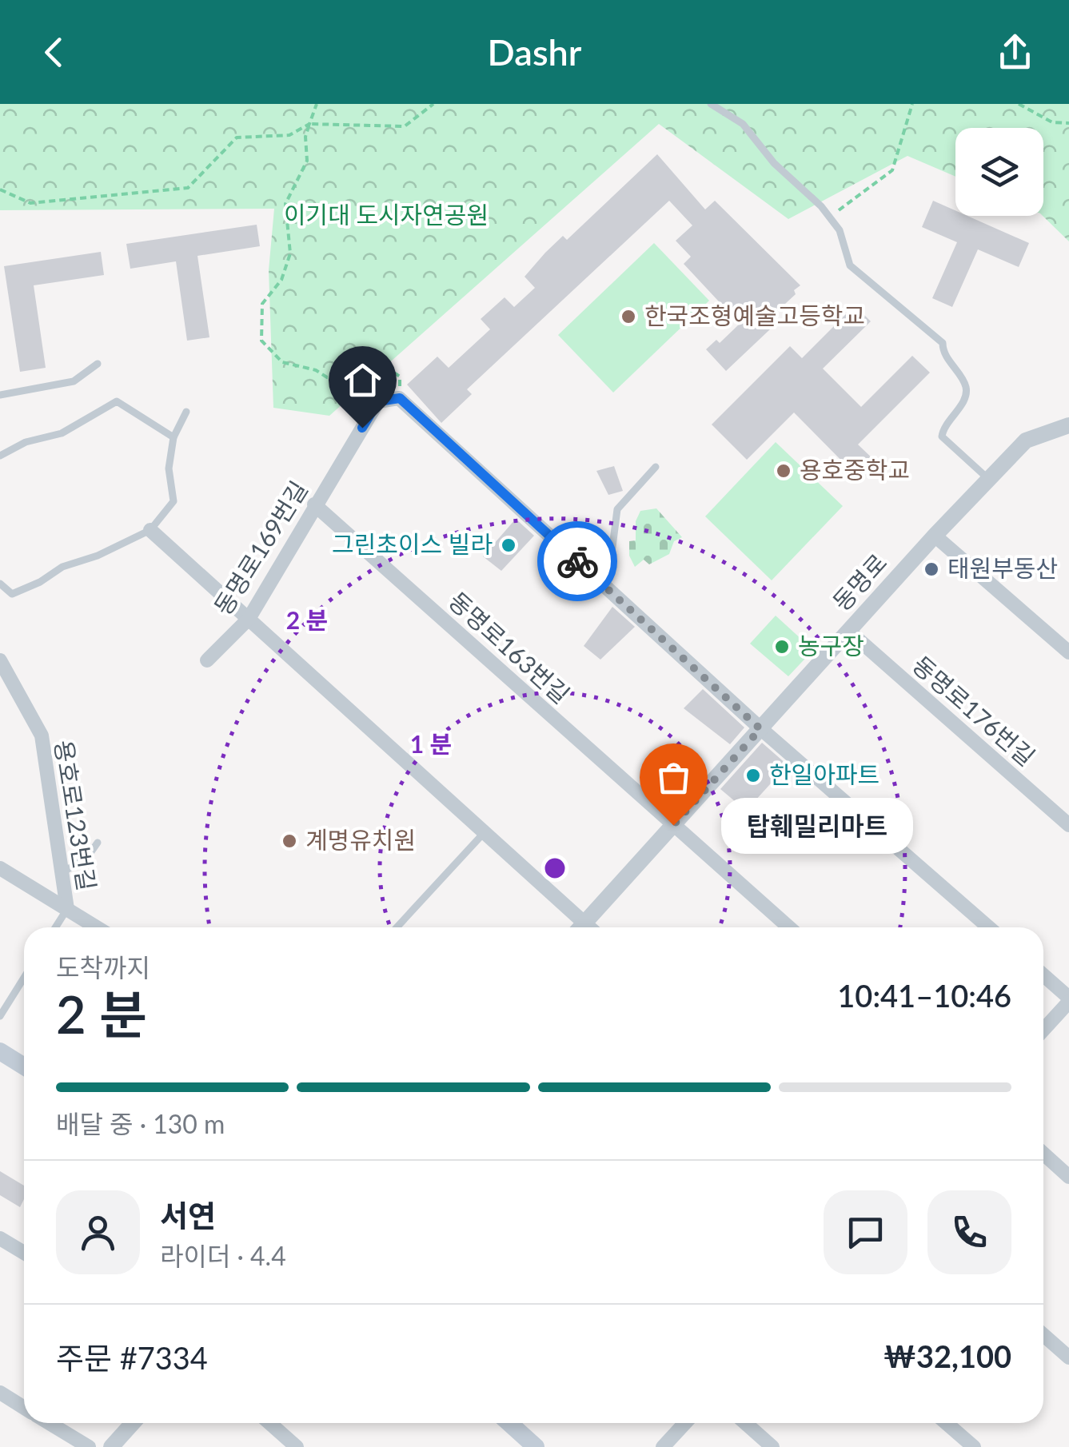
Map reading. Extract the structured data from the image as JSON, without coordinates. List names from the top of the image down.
{
  "streets": {
    "street": [
      "동명로169번길",
      "동명로",
      "동명로163번길",
      "동명로176번길",
      "용호로123번길"
    ]
  },
  "crossings": [
    ["동명로169번길", "동명로163번길"],
    ["동명로", "동명로163번길"],
    ["동명로", "동명로176번길"]
  ],
  "parks": ["이기대 도시자연공원"],
  "places": [
    "한국조형예술고등학교",
    "용호중학교",
    "그린초이스 빌라",
    "태원부동산",
    "농구장",
    "한일아파트",
    "탑훼밀리마트",
    "계명유치원"
  ],
  "page": {
    "header": "Dashr",
    "bubble": "탑훼밀리마트",
    "heading": ["2 분", "도착까지", "10:41–10:46"],
    "panel": [
      "서연",
      "라이더 · 4.4",
      "주문 #7334",
      "₩32,100"
    ],
    "bar": "배달 중 · 130 m"
  },
  "rings": ["2 분", "1 분"]
}
